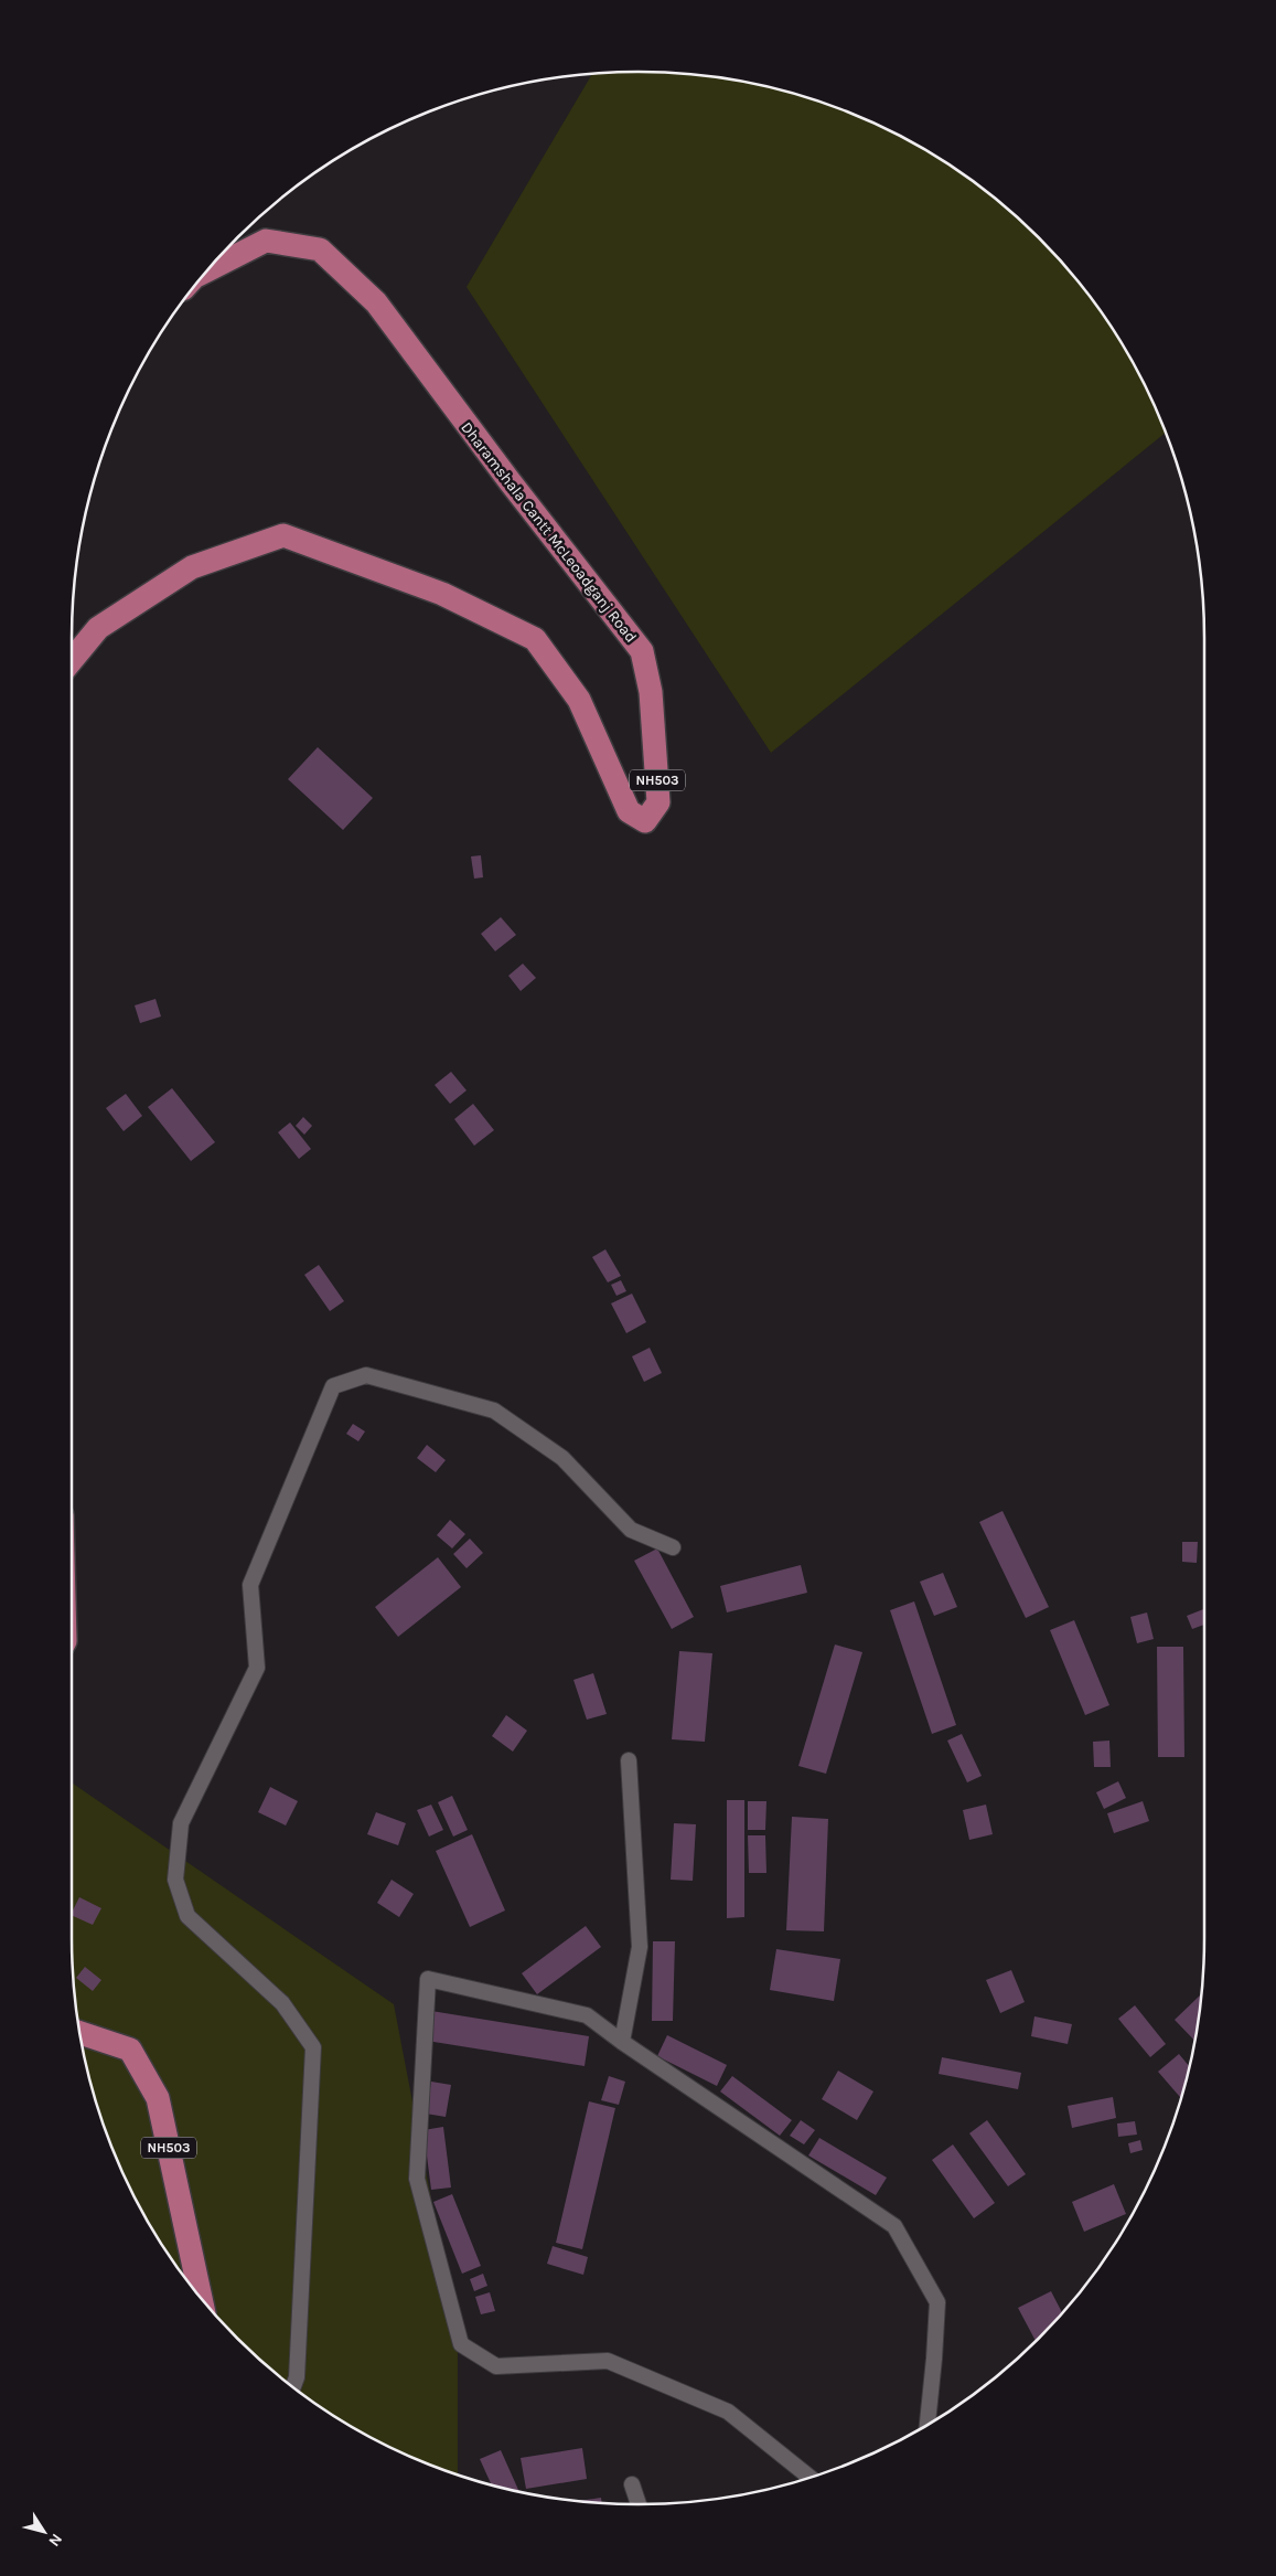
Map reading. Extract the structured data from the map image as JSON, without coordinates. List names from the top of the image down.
{
  "streets": {
    "main road": ["Dharamshala Cantt McLeoadganj Road", "NH503"]
  },
  "north": "bottom right"
}
